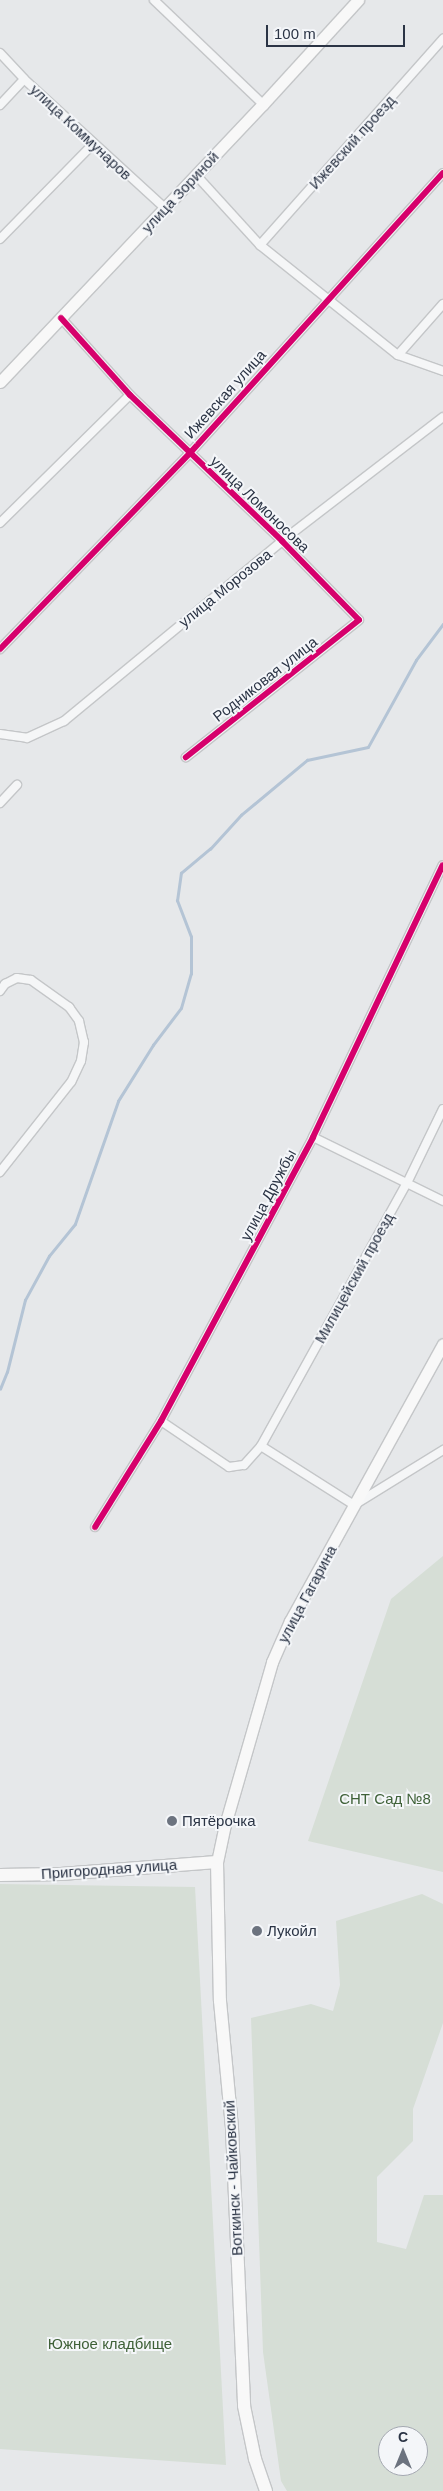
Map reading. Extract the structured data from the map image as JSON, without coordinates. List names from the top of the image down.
{
  "streets": {
    "main road": [
      "улица Зориной",
      "улица Гагарина",
      "Пригородная улица",
      "Воткинск - Чайковский"
    ],
    "street": [
      "улица Коммунаров",
      "Ижевский проезд",
      "Ижевская улица",
      "улица Ломоносова",
      "улица Морозова",
      "Родниковая улица",
      "улица Дружбы",
      "Милицейский проезд"
    ]
  },
  "crossings": [
    ["улица Коммунаров", "улица Зориной"],
    ["улица Зориной", "улица Ломоносова"],
    ["Ижевская улица", "улица Ломоносова"],
    ["улица Ломоносова", "улица Морозова"],
    ["улица Ломоносова", "Родниковая улица"],
    ["улица Дружбы", "Милицейский проезд"],
    ["улица Гагарина", "Пригородная улица"],
    ["улица Гагарина", "Воткинск - Чайковский"],
    ["Пригородная улица", "Воткинск - Чайковский"]
  ],
  "parks": ["СНТ Сад №8", "Южное кладбище"],
  "places": ["Пятёрочка", "Лукойл"],
  "scale_bar": "100 m",
  "north": "top"
}
